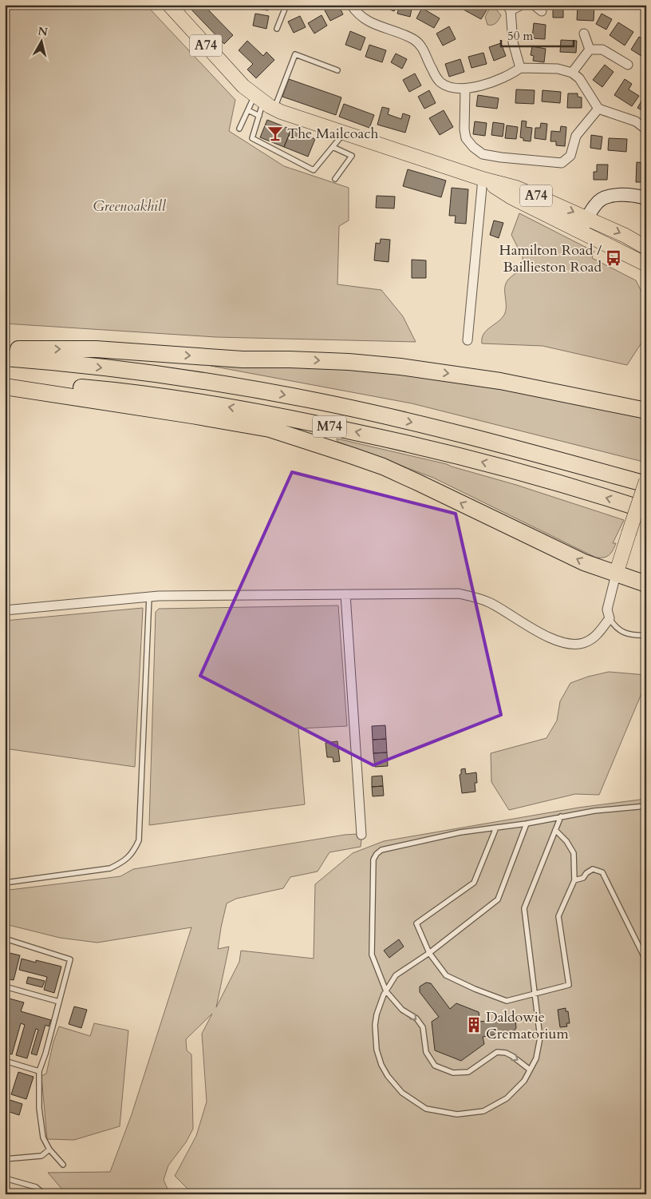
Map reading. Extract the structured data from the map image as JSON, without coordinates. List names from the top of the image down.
{
  "streets": {
    "highway": ["M74"],
    "main road": ["A74"]
  },
  "parks": ["Greenoakhill"],
  "places": {
    "bar": ["The Mailcoach"],
    "bus stop": ["Hamilton Road / Baillieston Road"],
    "building": ["Daldowie Crematorium"]
  },
  "scale_bar": "50 m",
  "north": "top"
}
